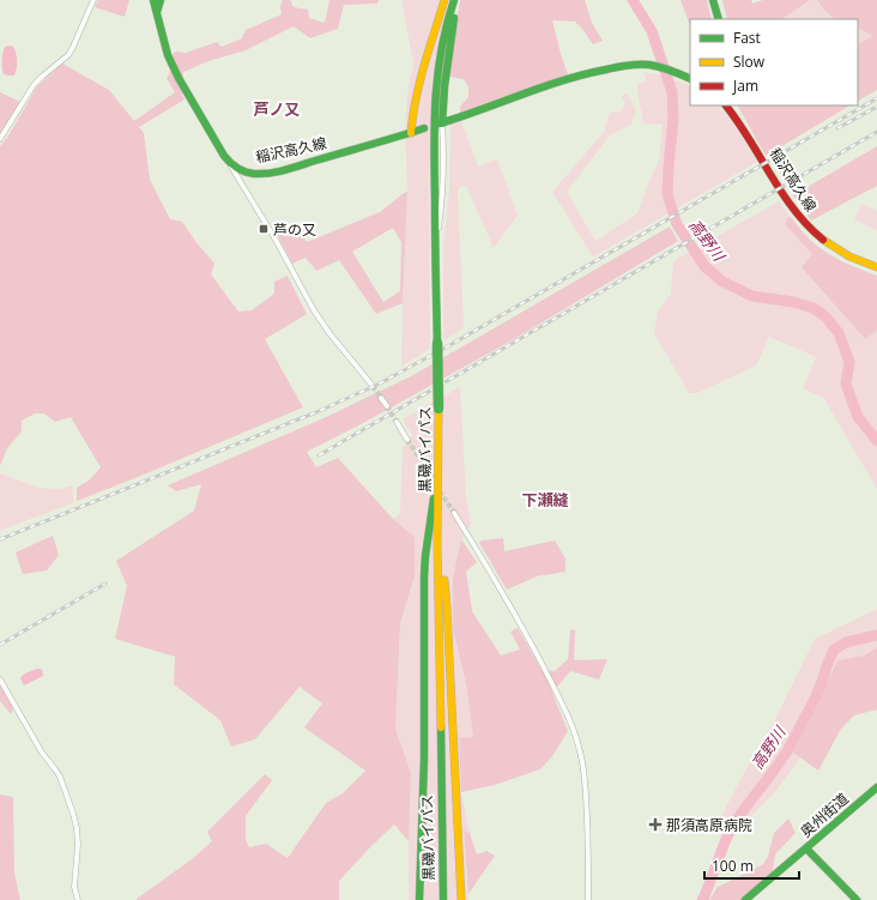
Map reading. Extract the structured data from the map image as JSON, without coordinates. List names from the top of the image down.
{
  "streets": {
    "main road": ["稲沢高久線", "黒磯バイパス", "奥州街道"]
  },
  "districts": ["芦ノ又", "下瀬縫"],
  "water": ["高野川"],
  "places": {
    "transit": ["芦の又"],
    "health": ["那須高原病院"]
  },
  "legend": ["Fast", "Slow", "Jam"],
  "scale_bar": "100 m"
}
